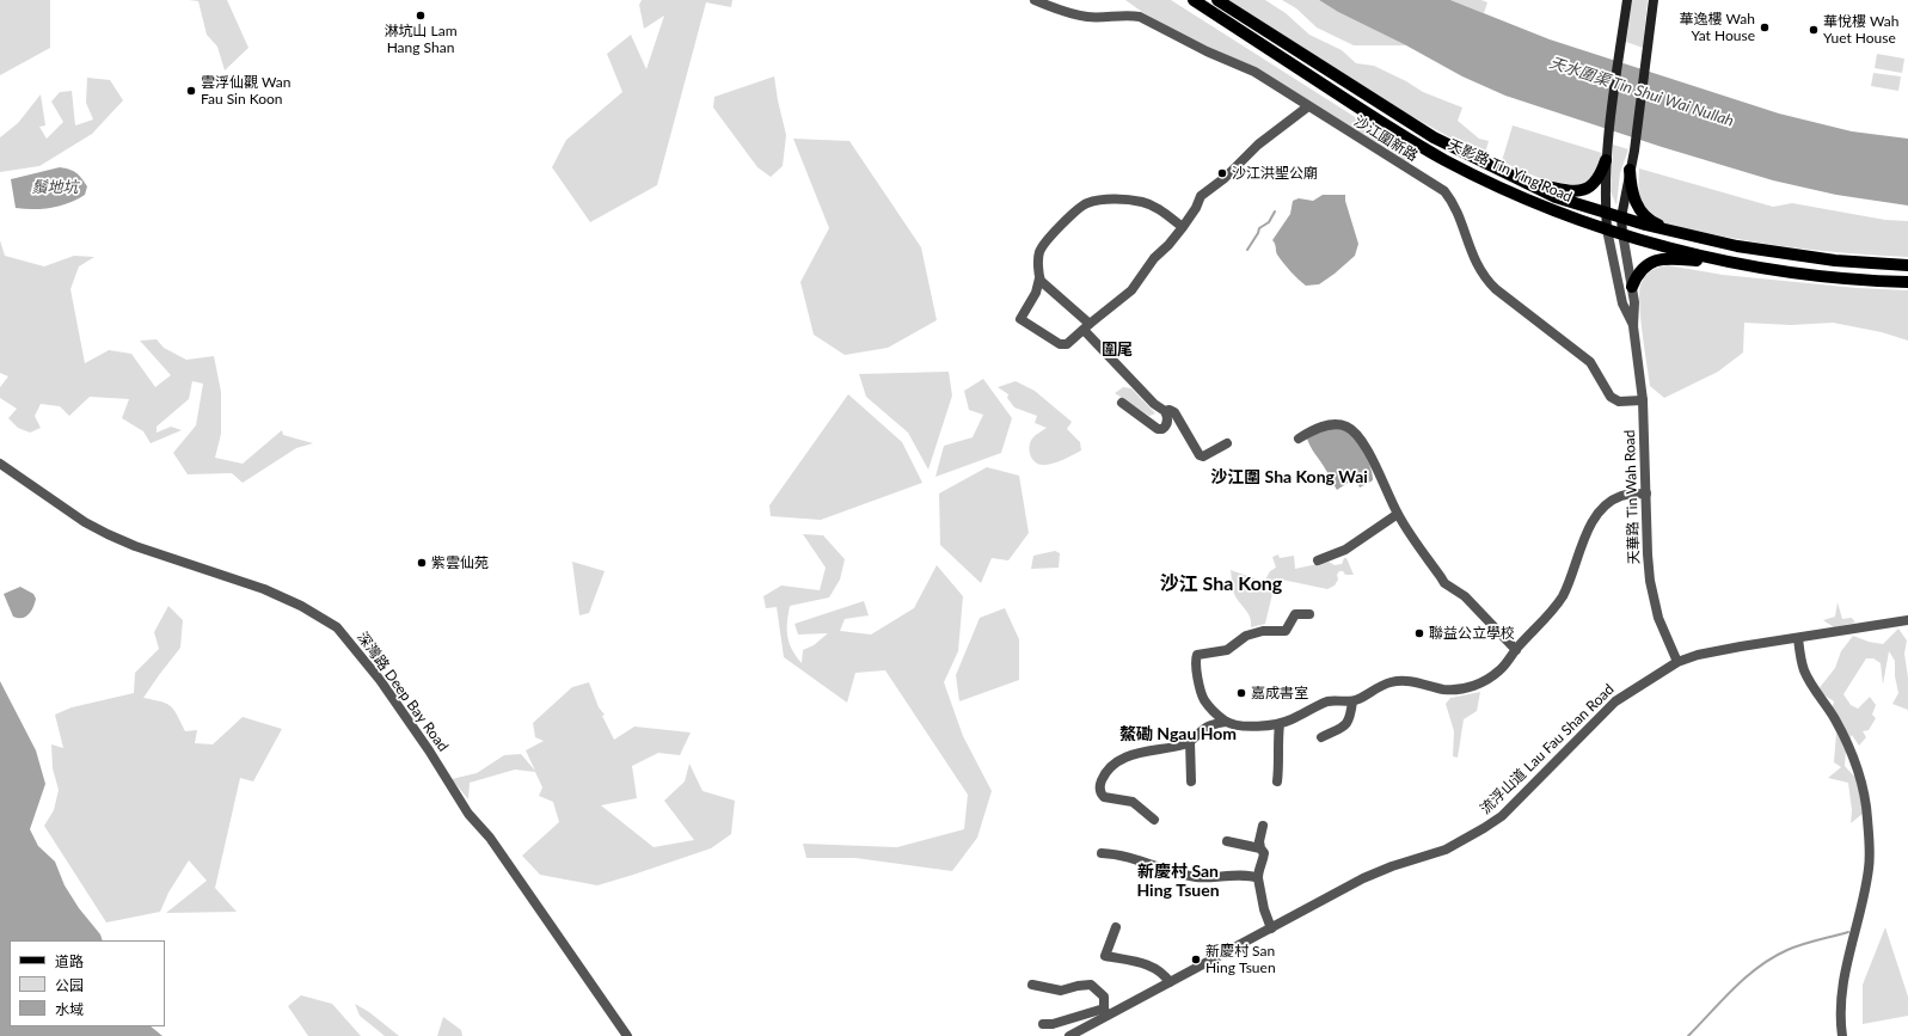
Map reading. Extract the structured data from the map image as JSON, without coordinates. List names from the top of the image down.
{
  "streets": {
    "main road": ["天影路 Tin Ying Road", "天華路 Tin Wah Road"],
    "street": ["沙江圍新路", "深灣路 Deep Bay Road", "流浮山道 Lau Fau Shan Road"]
  },
  "crossings": [
    ["沙江圍新路", "天華路 Tin Wah Road"],
    ["天影路 Tin Ying Road", "天華路 Tin Wah Road"],
    ["天華路 Tin Wah Road", "流浮山道 Lau Fau Shan Road"]
  ],
  "districts": [
    "圍尾",
    "沙江圍 Sha Kong Wai",
    "沙江 Sha Kong",
    "鰲磡 Ngau Hom",
    "新慶村 San Hing Tsuen"
  ],
  "water": ["天水圍渠 Tin Shui Wai Nullah", "鬚地坑"],
  "places": [
    "淋坑山 Lam Hang Shan",
    "華逸樓 Wah Yat House",
    "華悅樓 Wah Yuet House",
    "雲浮仙觀 Wan Fau Sin Koon",
    "沙江洪聖公廟",
    "紫雲仙苑",
    "聯益公立學校",
    "嘉成書室",
    "新慶村 San Hing Tsuen"
  ],
  "legend": ["道路", "公园", "水域"]
}
